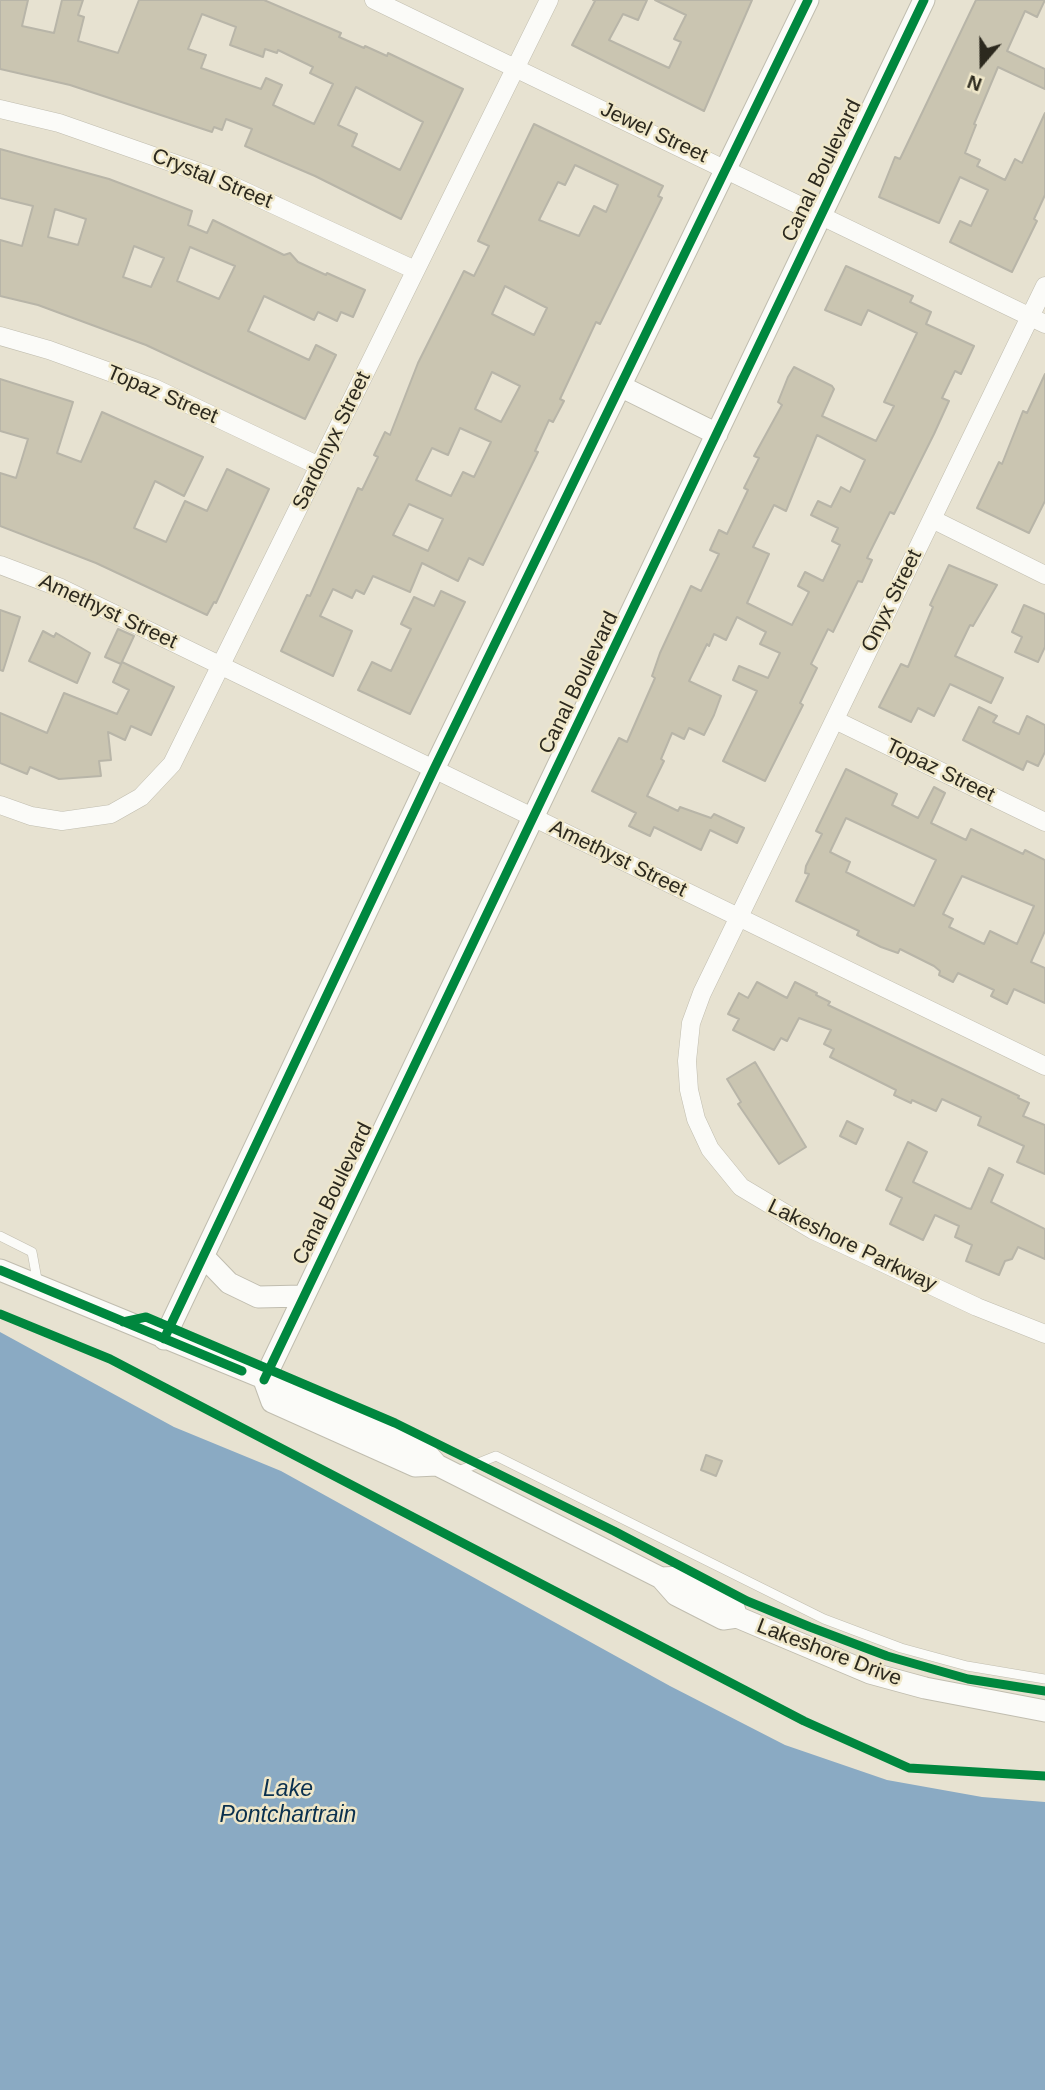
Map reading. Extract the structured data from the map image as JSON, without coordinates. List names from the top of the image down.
{
  "streets": {
    "street": [
      "Jewel Street",
      "Canal Boulevard",
      "Crystal Street",
      "Topaz Street",
      "Sardonyx Street",
      "Onyx Street",
      "Amethyst Street",
      "Lakeshore Parkway",
      "Lakeshore Drive"
    ]
  },
  "crossings": [
    ["Jewel Street", "Canal Boulevard"],
    ["Jewel Street", "Sardonyx Street"],
    ["Jewel Street", "Onyx Street"],
    ["Canal Boulevard", "Amethyst Street"],
    ["Canal Boulevard", "Lakeshore Drive"],
    ["Crystal Street", "Sardonyx Street"],
    ["Topaz Street", "Sardonyx Street"],
    ["Topaz Street", "Onyx Street"],
    ["Sardonyx Street", "Amethyst Street"],
    ["Onyx Street", "Amethyst Street"],
    ["Onyx Street", "Lakeshore Parkway"],
    ["Amethyst Street", "Lakeshore Parkway"]
  ],
  "water": ["Lake Pontchartrain"],
  "north": "bottom"
}
